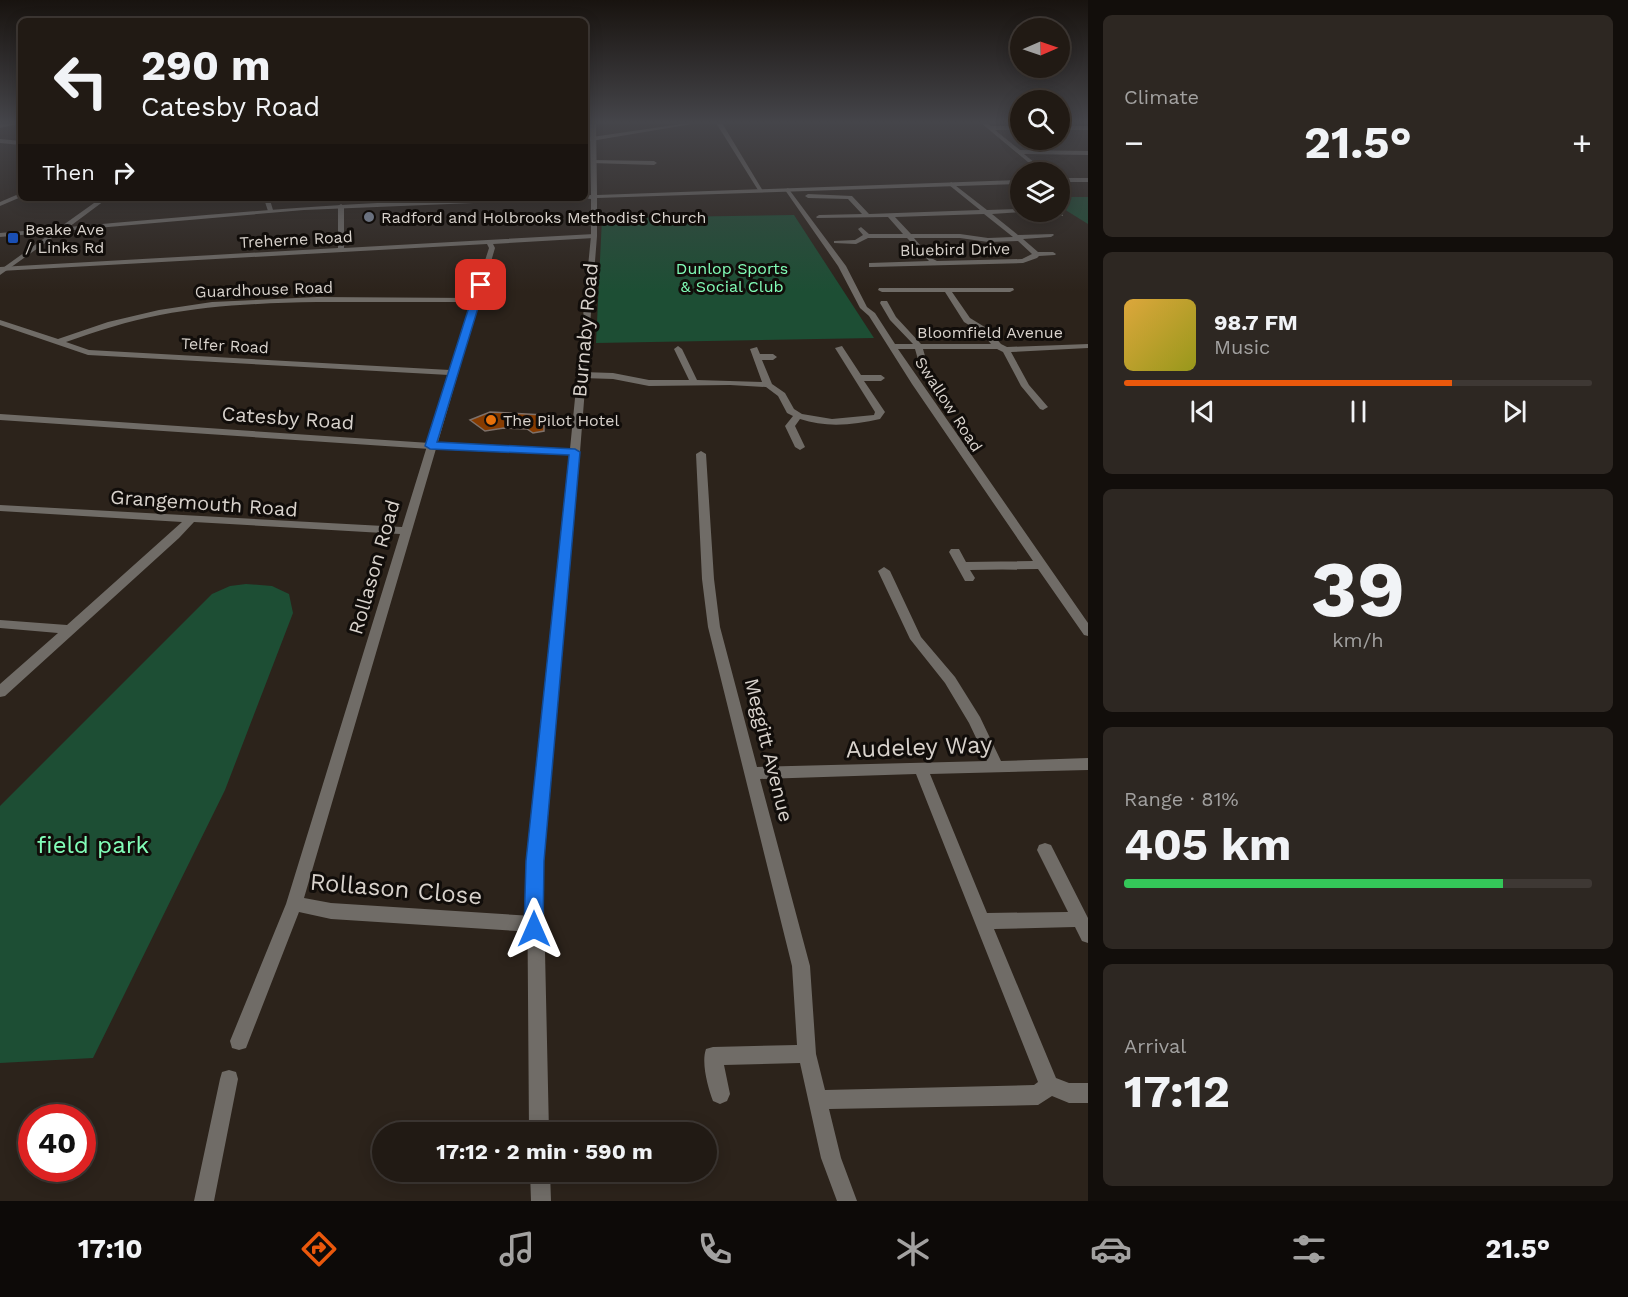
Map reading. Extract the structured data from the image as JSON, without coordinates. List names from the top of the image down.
{
  "streets": {
    "street": [
      "Treherne Road",
      "Bluebird Drive",
      "Guardhouse Road",
      "Burnaby Road",
      "Bloomfield Avenue",
      "Telfer Road",
      "Swallow Road",
      "Catesby Road",
      "Grangemouth Road",
      "Rollason Road",
      "Audeley Way",
      "Meggitt Avenue",
      "Rollason Close"
    ]
  },
  "crossings": [
    ["Treherne Road", "Burnaby Road"],
    ["Treherne Road", "Rollason Road"],
    ["Guardhouse Road", "Telfer Road"],
    ["Guardhouse Road", "Rollason Road"],
    ["Burnaby Road", "Catesby Road"],
    ["Burnaby Road", "Rollason Close"],
    ["Bloomfield Avenue", "Swallow Road"],
    ["Telfer Road", "Rollason Road"],
    ["Catesby Road", "Rollason Road"],
    ["Grangemouth Road", "Rollason Road"],
    ["Rollason Road", "Rollason Close"],
    ["Audeley Way", "Meggitt Avenue"]
  ],
  "parks": ["Dunlop Sports & Social Club", "field park"],
  "places": {
    "other": ["Radford and Holbrooks Methodist Church", "The Pilot Hotel"],
    "transit": ["Beake Ave / Links Rd"]
  },
  "north": "right",
  "page": {
    "tile": [
      "Climate",
      ["39", "km/h"],
      ["Range · 81%", "405 km"],
      ["Arrival", "17:12"]
    ],
    "turn": ["290 m", "Catesby Road"],
    "heat": ["−", "21.5°", "+"],
    "then": "Then",
    "song": ["98.7 FM", "Music"],
    "limit": "40",
    "trip": "17:12 · 2 min · 590 m",
    "tabs": ["17:10", "21.5°"]
  }
}
